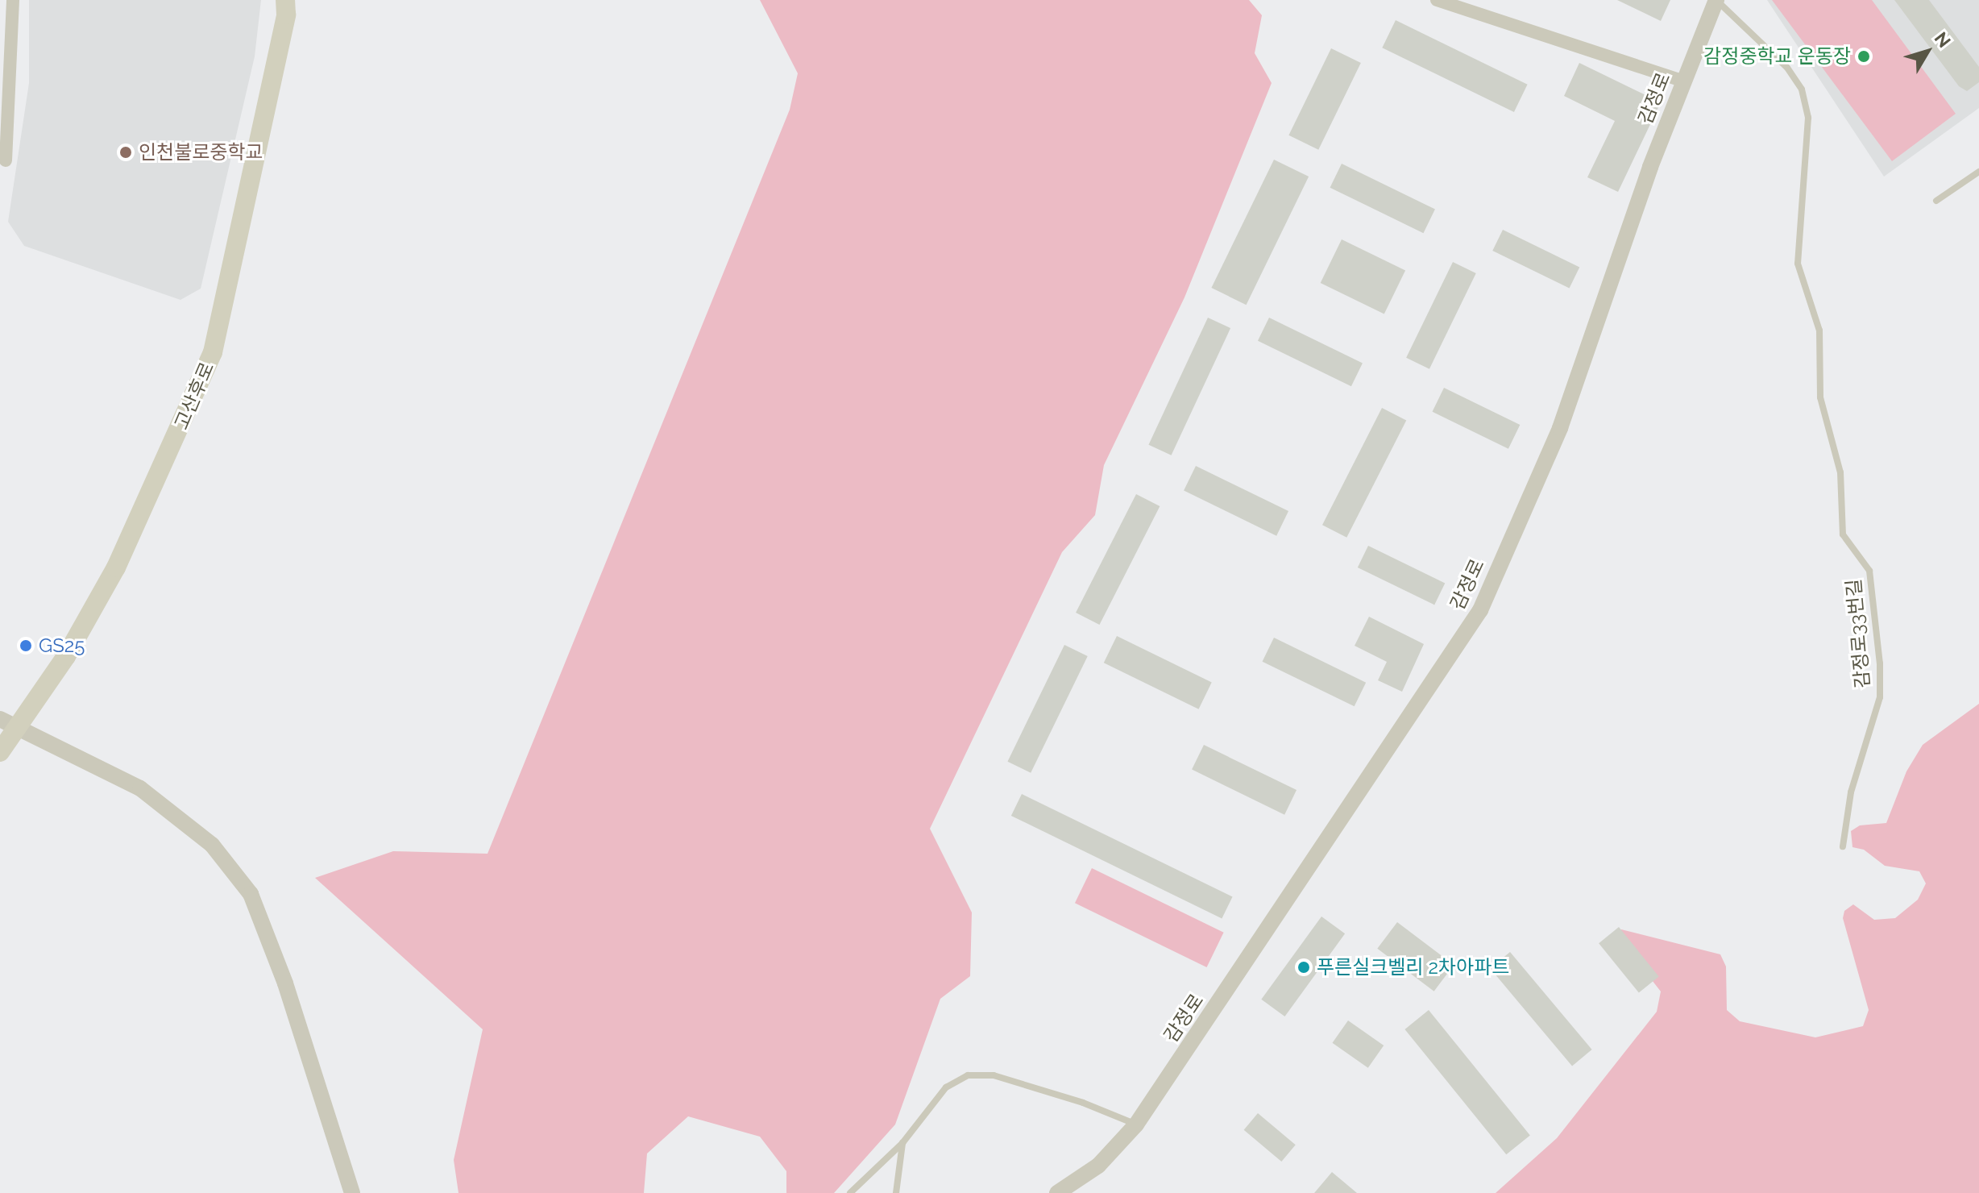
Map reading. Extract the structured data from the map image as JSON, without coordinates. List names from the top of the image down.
{
  "streets": {
    "main road": ["고산후로"],
    "street": ["감정로"],
    "lane": ["감정로33번길"]
  },
  "crossings": [
    ["감정로", "감정로33번길"]
  ],
  "places": [
    "감정중학교 운동장",
    "인천불로중학교",
    "GS25",
    "푸른실크벨리 2차아파트"
  ],
  "north": "top right"
}
